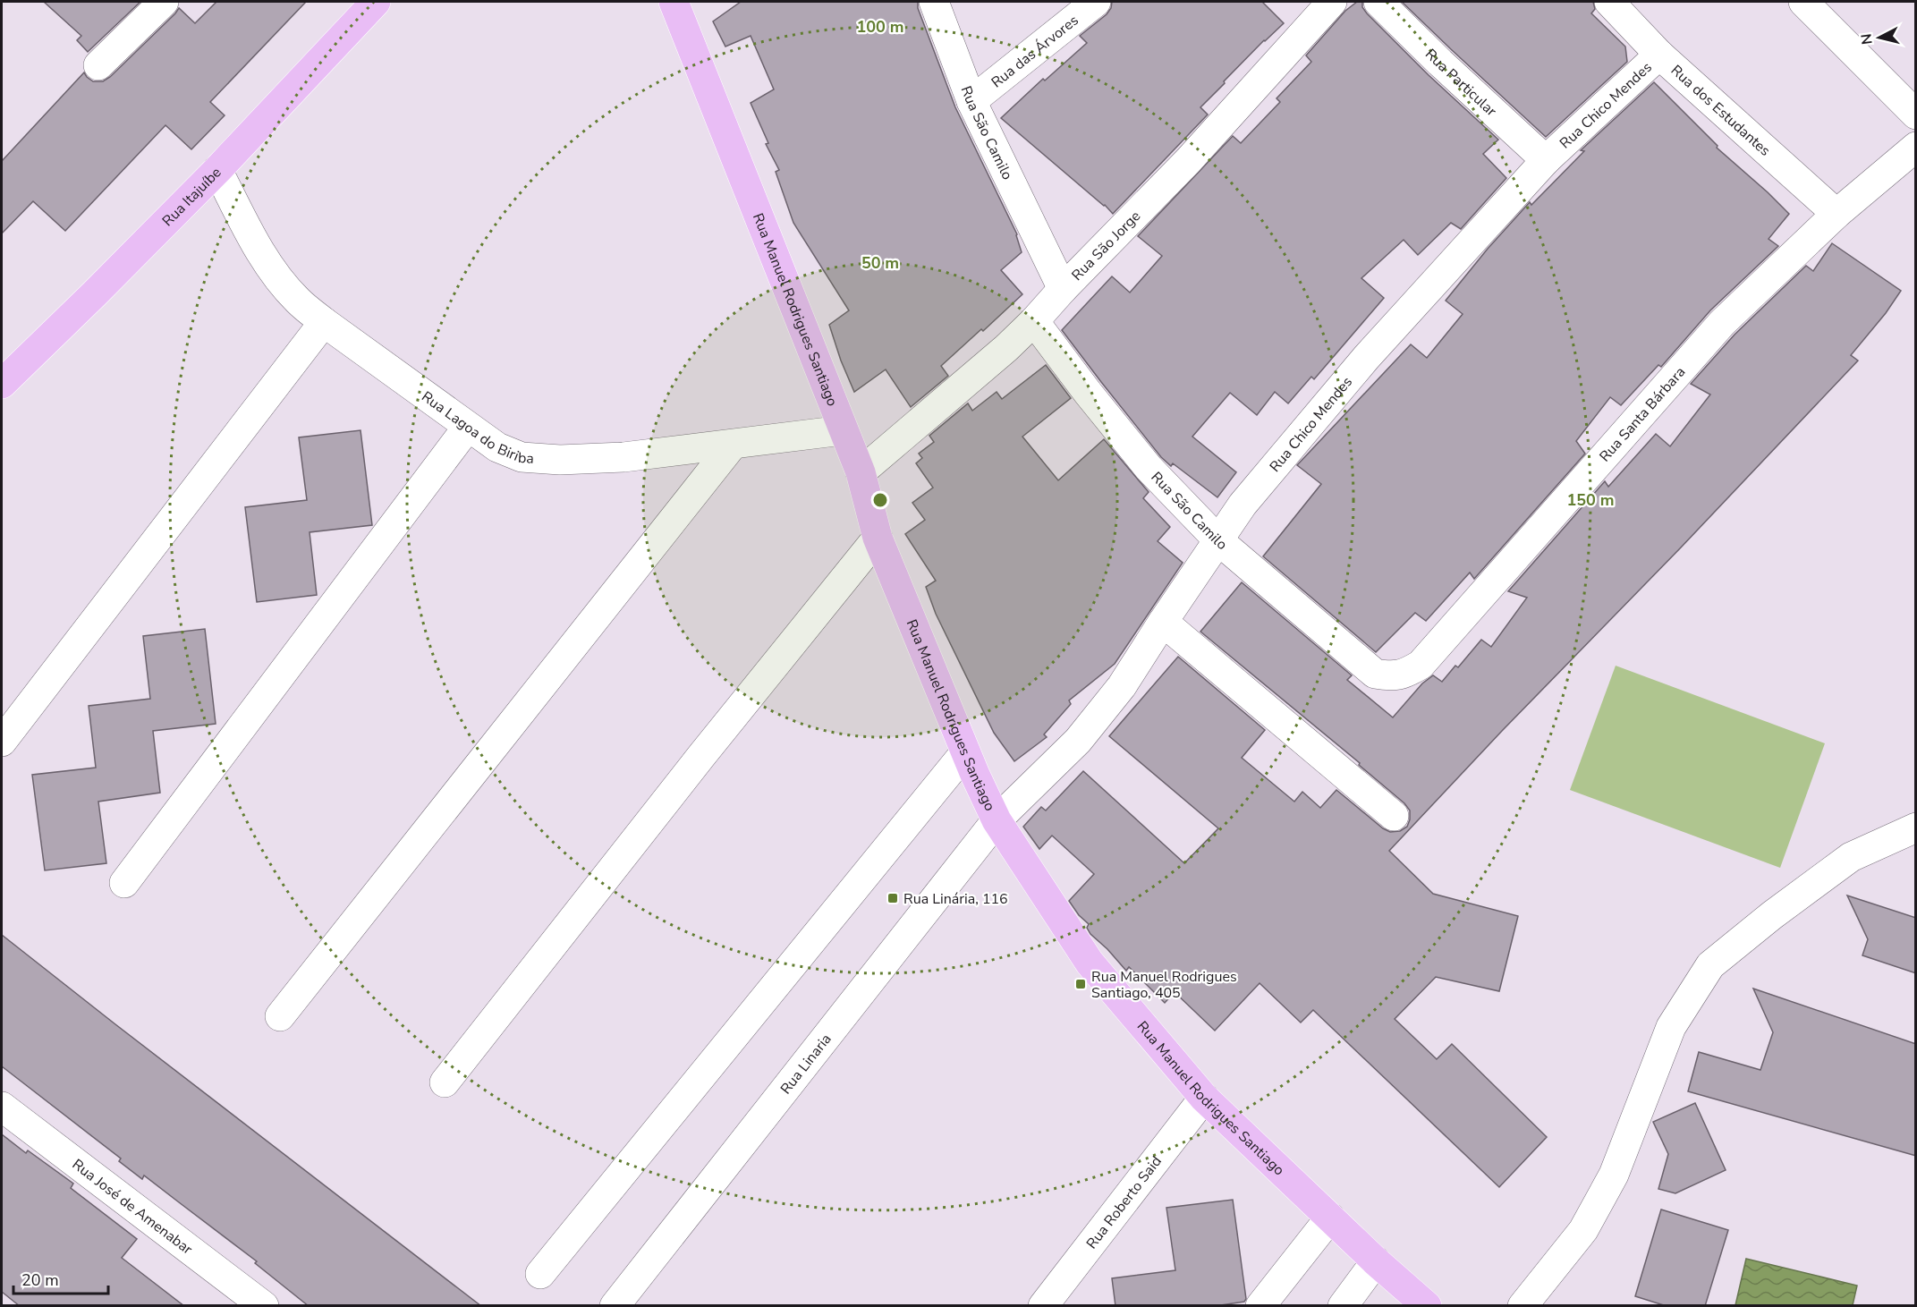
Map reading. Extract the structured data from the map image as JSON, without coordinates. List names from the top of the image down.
{
  "streets": {
    "main road": ["Rua Itajuíbe", "Rua Manuel Rodrigues Santiago"],
    "street": [
      "Rua das Árvores",
      "Rua Particular",
      "Rua Chico Mendes",
      "Rua dos Estudantes",
      "Rua São Camilo",
      "Rua São Jorge",
      "Rua Santa Bárbara",
      "Rua Lagoa do Biriba",
      "Rua Linaria",
      "Rua Roberto Said",
      "Rua José de Amenabar"
    ]
  },
  "crossings": [
    ["Rua das Árvores", "Rua São Camilo"],
    ["Rua Particular", "Rua Chico Mendes"],
    ["Rua Chico Mendes", "Rua dos Estudantes"],
    ["Rua Chico Mendes", "Rua São Camilo"],
    ["Rua Chico Mendes", "Rua Manuel Rodrigues Santiago"],
    ["Rua Chico Mendes", "Rua Linaria"],
    ["Rua dos Estudantes", "Rua Santa Bárbara"],
    ["Rua São Camilo", "Rua São Jorge"],
    ["Rua São Camilo", "Rua Santa Bárbara"],
    ["Rua Itajuíbe", "Rua Lagoa do Biriba"],
    ["Rua São Jorge", "Rua Manuel Rodrigues Santiago"],
    ["Rua Manuel Rodrigues Santiago", "Rua Lagoa do Biriba"],
    ["Rua Manuel Rodrigues Santiago", "Rua Linaria"],
    ["Rua Manuel Rodrigues Santiago", "Rua Roberto Said"]
  ],
  "places": {
    "transit": ["Rua Linária, 116", "Rua Manuel Rodrigues Santiago, 405"]
  },
  "scale_bar": "20 m",
  "north": "left",
  "rings": ["100 m", "50 m", "150 m"]
}
